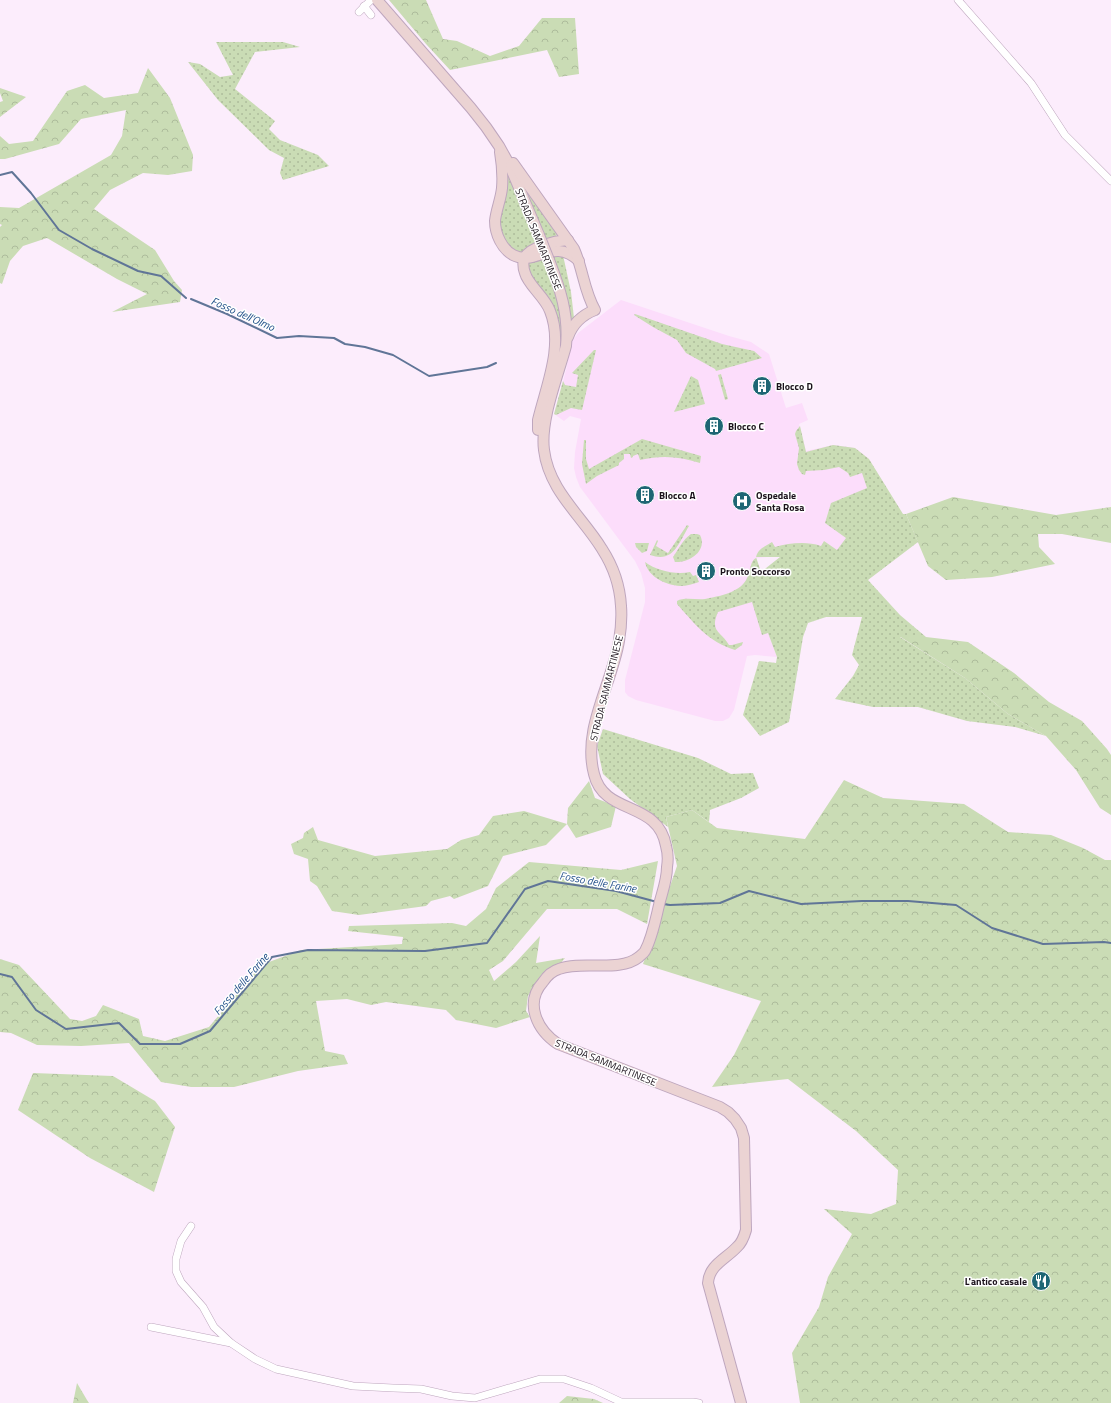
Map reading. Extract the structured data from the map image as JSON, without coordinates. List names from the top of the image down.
{
  "streets": {
    "main road": ["STRADA SAMMARTINESE"]
  },
  "water": ["Fosso dell'Olmo", "Fosso delle Farine"],
  "places": {
    "building": [
      "Blocco D",
      "Blocco C",
      "Blocco A",
      "Pronto Soccorso"
    ],
    "hospital": ["Ospedale Santa Rosa"],
    "restaurant": ["L'antico casale"]
  }
}
